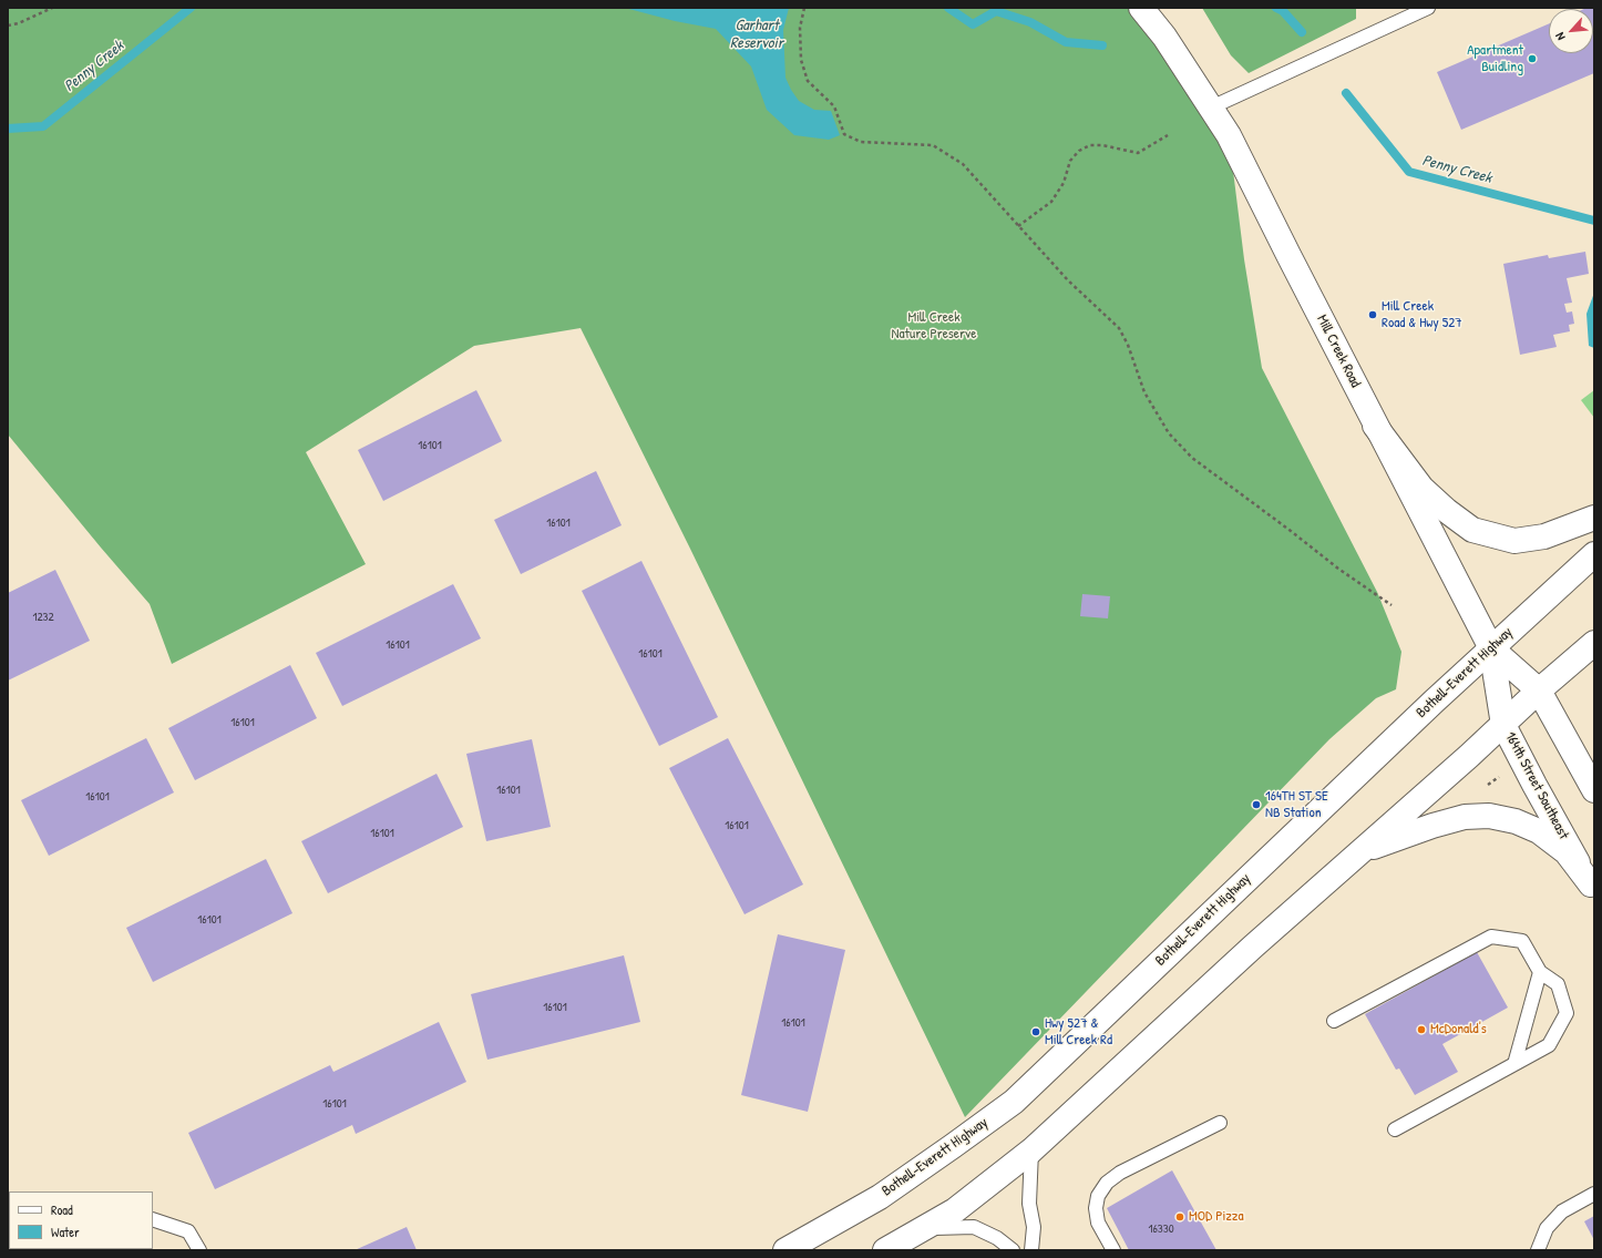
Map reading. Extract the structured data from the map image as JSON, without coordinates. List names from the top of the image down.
{
  "streets": {
    "main road": ["Mill Creek Road", "Bothell-Everett Highway", "164th Street Southeast"]
  },
  "crossings": [
    ["Mill Creek Road", "Bothell-Everett Highway"],
    ["Mill Creek Road", "164th Street Southeast"],
    ["Bothell-Everett Highway", "164th Street Southeast"]
  ],
  "water": ["Garhart Reservoir", "Penny Creek"],
  "parks": ["Mill Creek Nature Preserve"],
  "places": [
    "Apartment Buidling",
    "Mill Creek Road & Hwy 527",
    "164TH ST SE NB Station",
    "McDonald's",
    "Hwy 527 & Mill Creek Rd",
    "MOD Pizza"
  ],
  "house_numbers": [
    "16101",
    "16101",
    "1232",
    "16101",
    "16101",
    "16101",
    "16101",
    "16101",
    "16101",
    "16101",
    "16101",
    "16101",
    "16101",
    "16101",
    "16330"
  ],
  "legend": ["Road", "Water"],
  "north": "bottom left"
}
